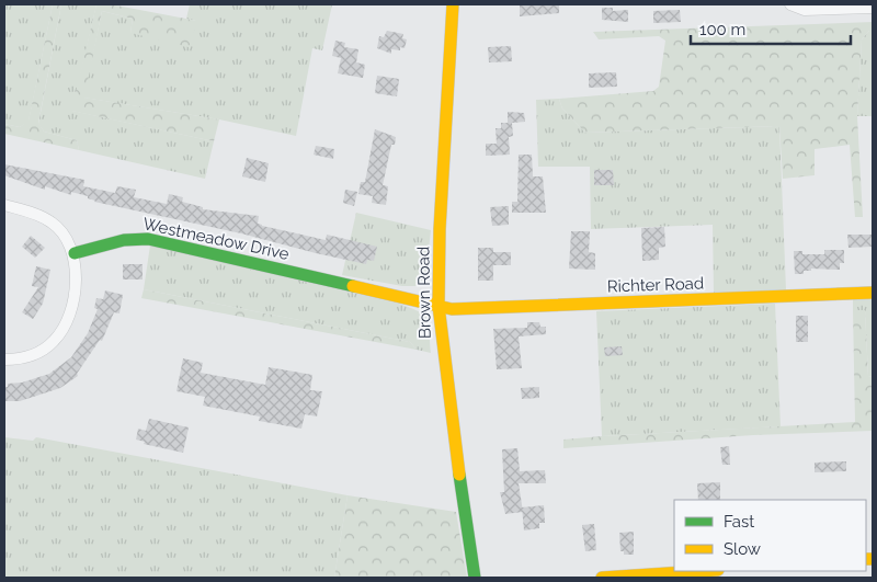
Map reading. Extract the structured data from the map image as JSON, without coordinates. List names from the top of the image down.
{
  "streets": {
    "street": ["Westmeadow Drive", "Richter Road", "Brown Road"]
  },
  "crossings": [
    ["Westmeadow Drive", "Richter Road"],
    ["Westmeadow Drive", "Brown Road"],
    ["Richter Road", "Brown Road"]
  ],
  "legend": ["Fast", "Slow"],
  "scale_bar": "100 m"
}
